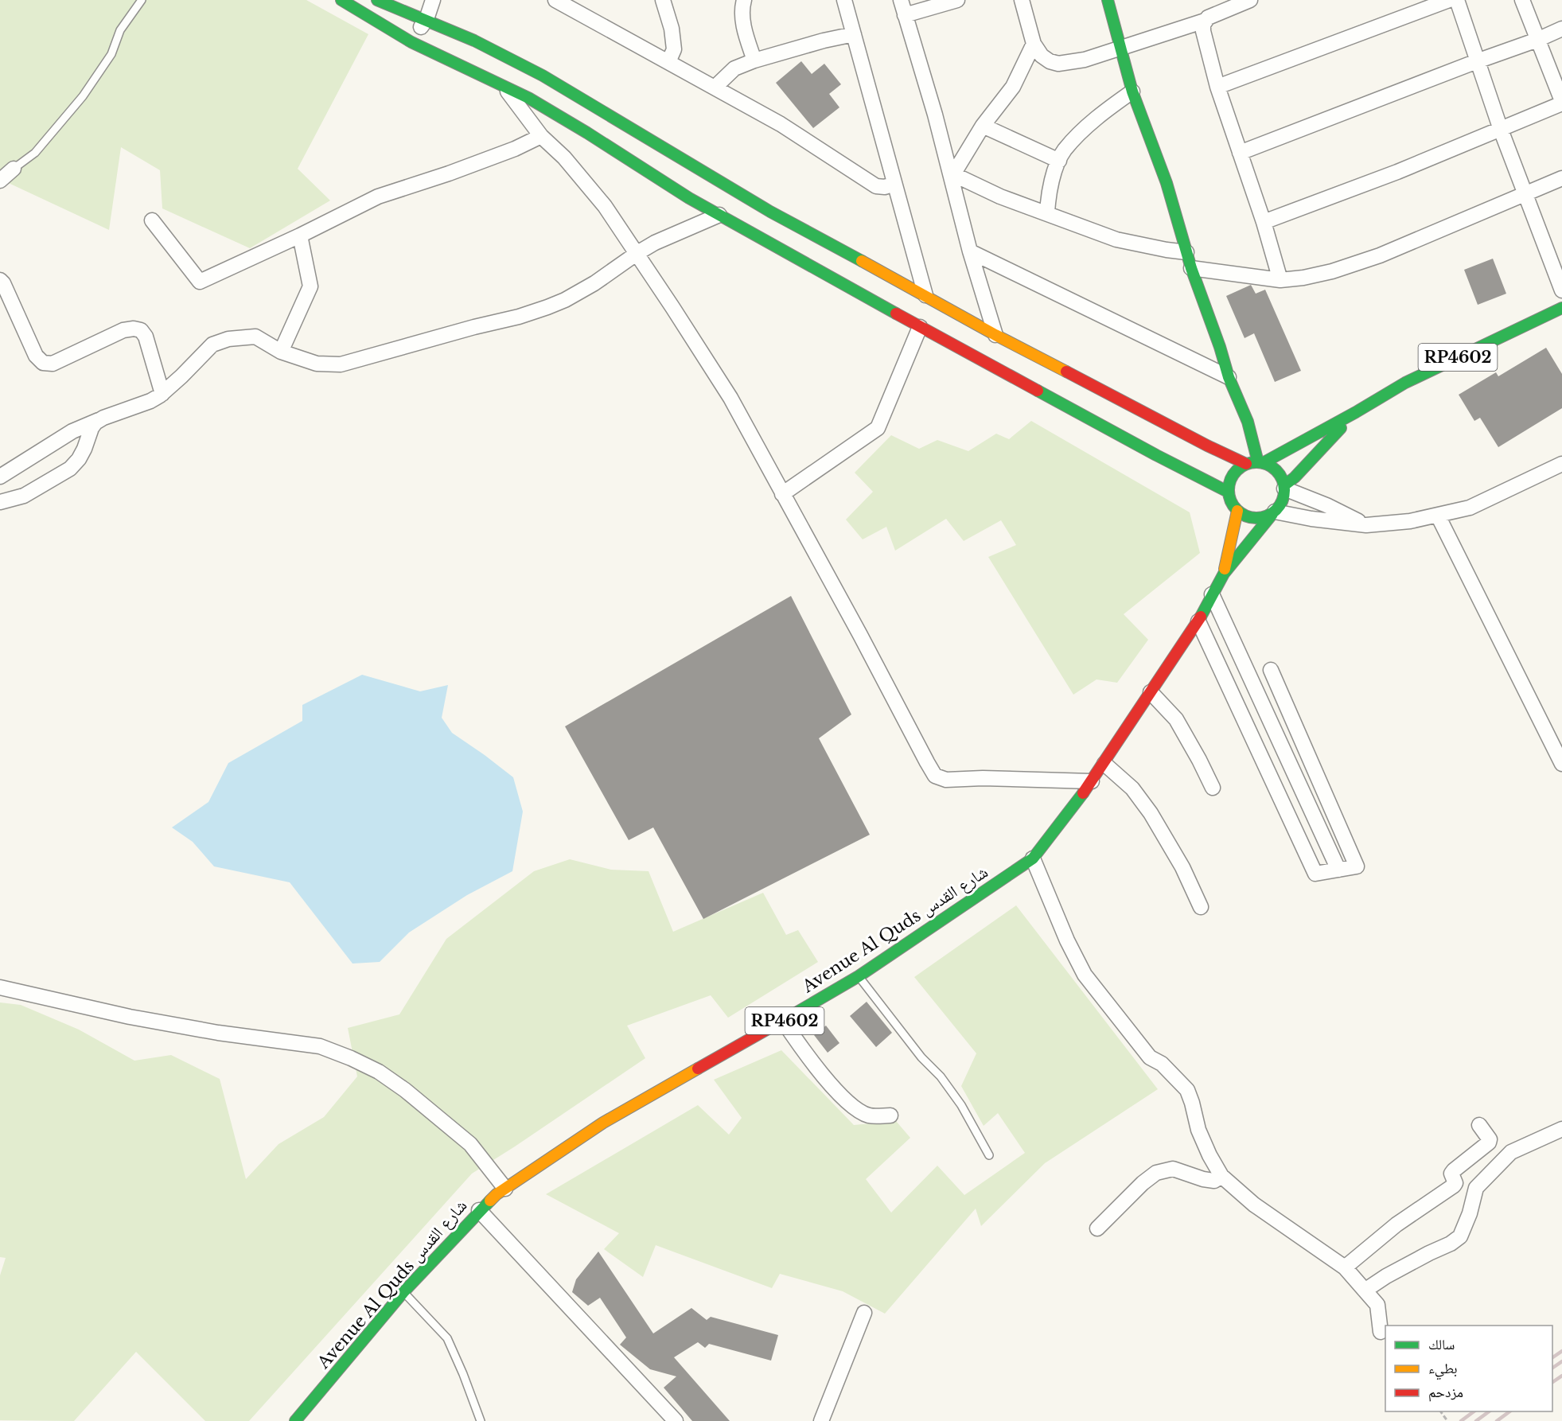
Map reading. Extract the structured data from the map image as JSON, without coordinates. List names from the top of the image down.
{
  "streets": {
    "main road": ["RP4602", "Avenue Al Quds شارع القدس"]
  },
  "crossings": [
    ["RP4602", "Avenue Al Quds شارع القدس"]
  ],
  "legend": ["سالك", "بطيء", "مزدحم"]
}
